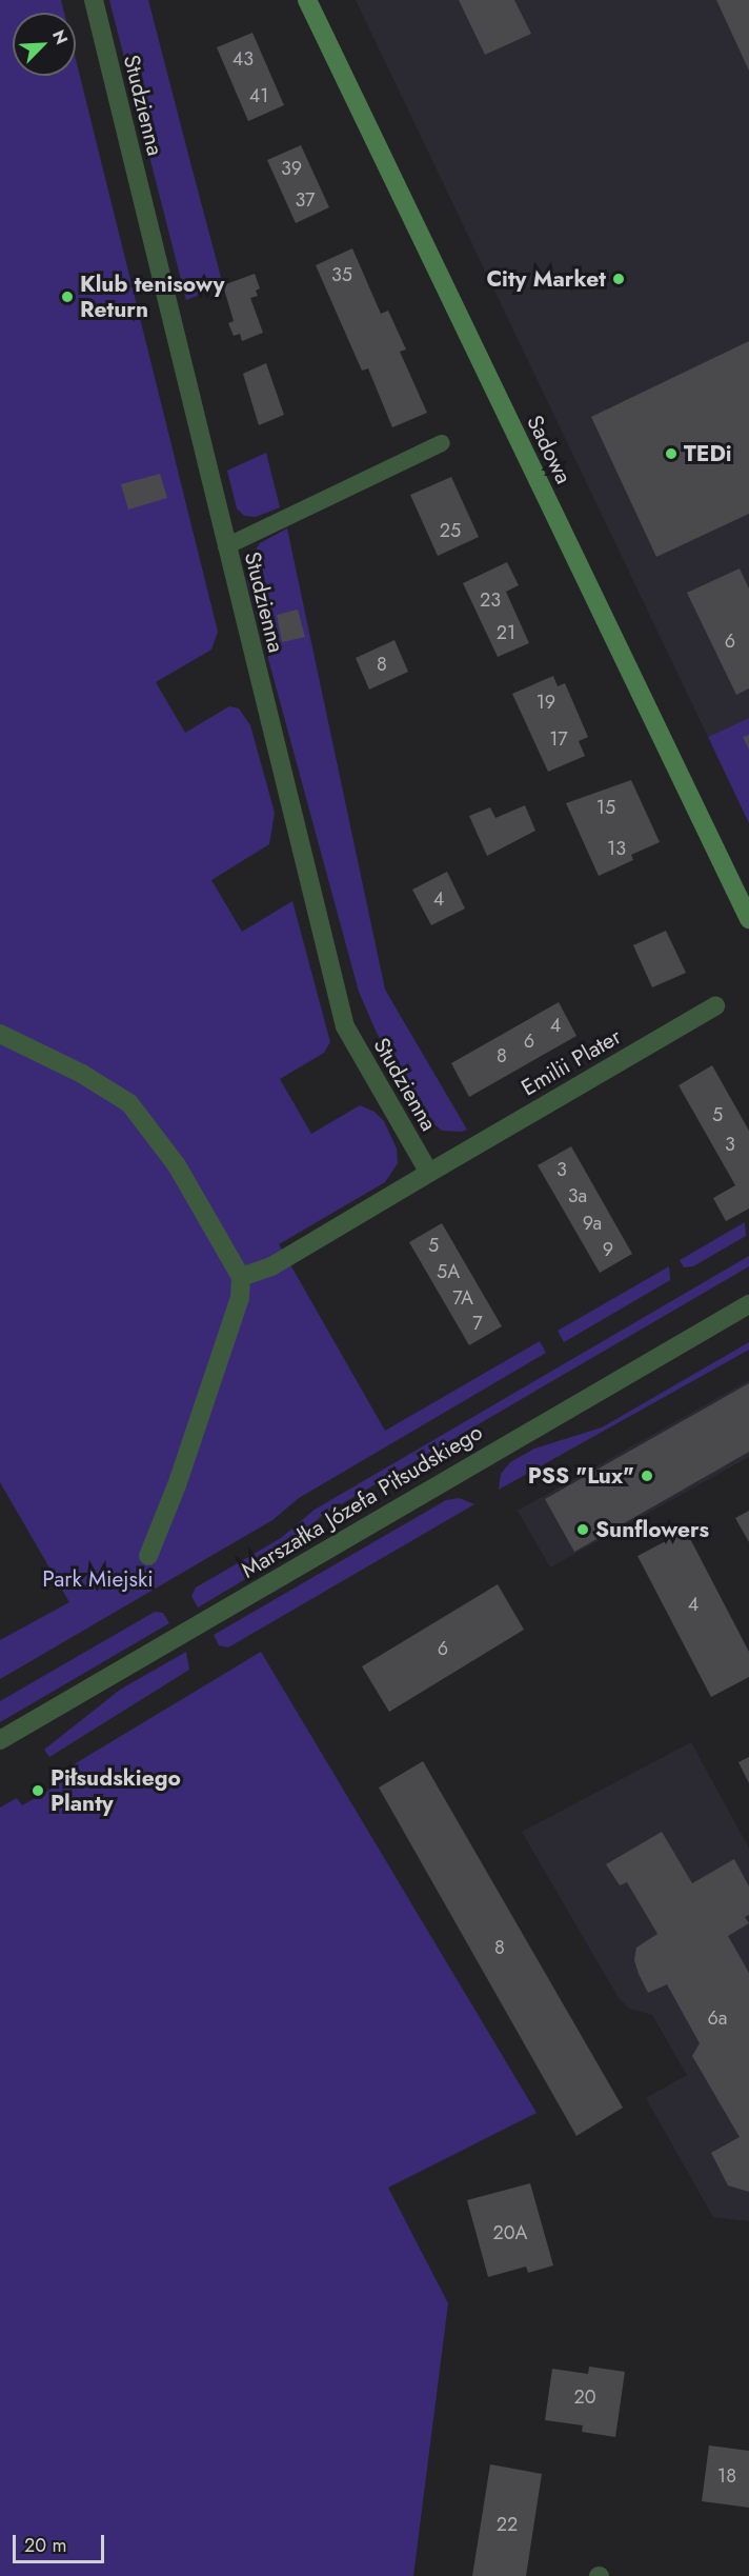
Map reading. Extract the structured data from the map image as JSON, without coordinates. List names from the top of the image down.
{
  "streets": {
    "main road": ["Sadowa"],
    "street": ["Studzienna", "Emilii Plater", "Marszałka Józefa Piłsudskiego"]
  },
  "crossings": [
    ["Studzienna", "Emilii Plater"]
  ],
  "parks": ["Park Miejski"],
  "places": [
    "City Market",
    "Klub tenisowy Return",
    "TEDi",
    "PSS \"Lux\"",
    "Sunflowers",
    "Piłsudskiego Planty"
  ],
  "house_numbers": [
    "43",
    "41",
    "39",
    "37",
    "35",
    "25",
    "23",
    "21",
    "6",
    "8",
    "19",
    "17",
    "15",
    "13",
    "4",
    "4",
    "6",
    "8",
    "5",
    "3",
    "3",
    "3a",
    "9a",
    "5",
    "9",
    "5A",
    "7A",
    "7",
    "4",
    "6",
    "8",
    "6a",
    "20A",
    "20",
    "18",
    "22"
  ],
  "scale_bar": "20 m",
  "north": "top right"
}
